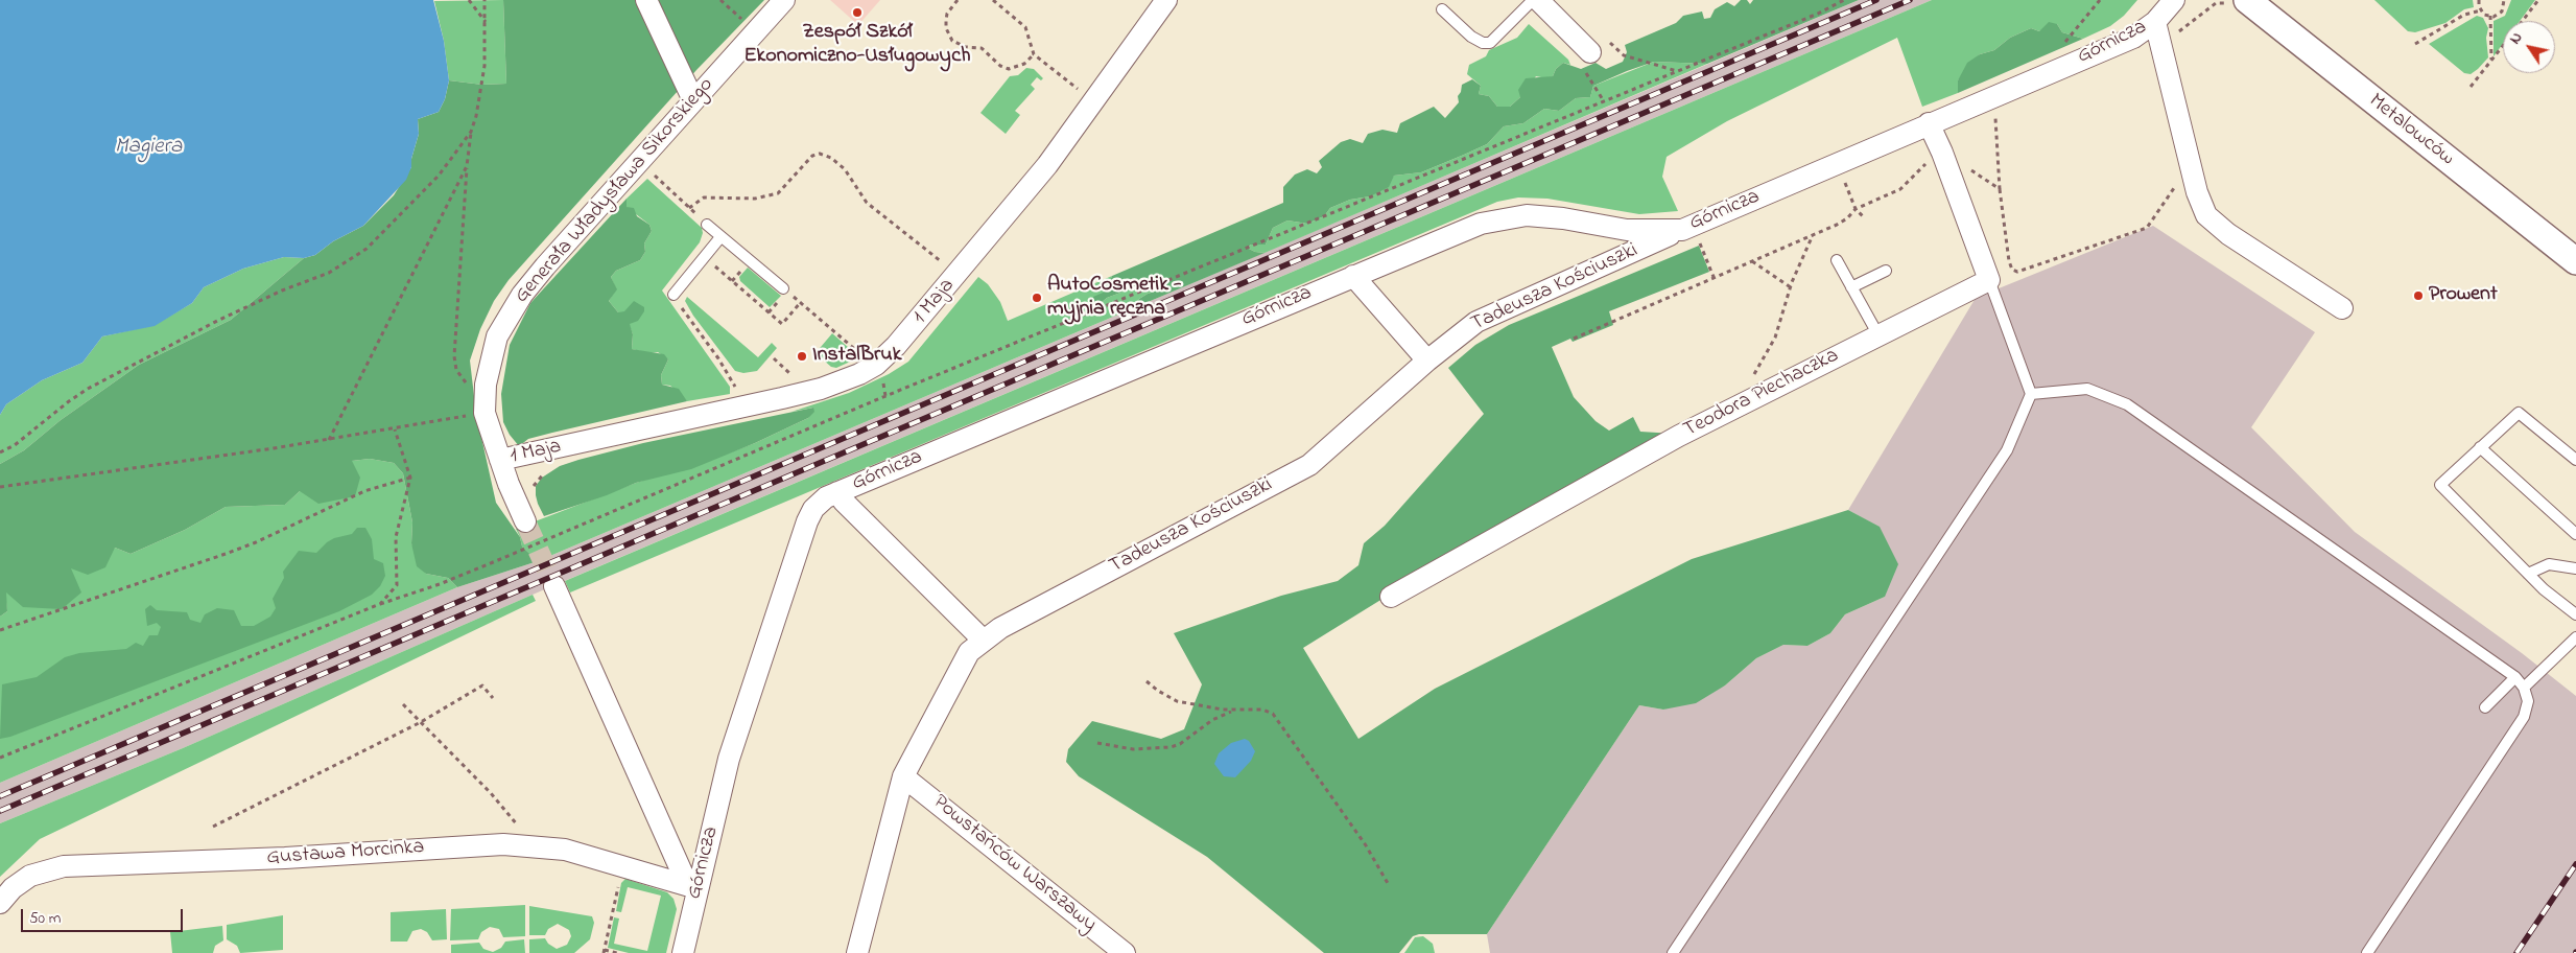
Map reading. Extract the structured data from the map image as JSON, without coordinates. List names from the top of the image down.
{
  "streets": {
    "street": [
      "Górnicza",
      "Metalowców",
      "Generała Władysława Sikorskiego",
      "Tadeusza Kościuszki",
      "1 Maja",
      "Teodora Piechaczka",
      "Gustawa Morcinka",
      "Powstańców Warszawy"
    ]
  },
  "crossings": [
    ["Górnicza", "Tadeusza Kościuszki"],
    ["Górnicza", "Gustawa Morcinka"],
    ["Generała Władysława Sikorskiego", "1 Maja"],
    ["Tadeusza Kościuszki", "Powstańców Warszawy"]
  ],
  "water": ["Magiera"],
  "places": [
    "Zespół Szkół Ekonomiczno-Usługowych",
    "Prowent",
    "AutoCosmetik - myjnia ręczna",
    "InstalBruk"
  ],
  "scale_bar": "50 m",
  "north": "top left"
}
